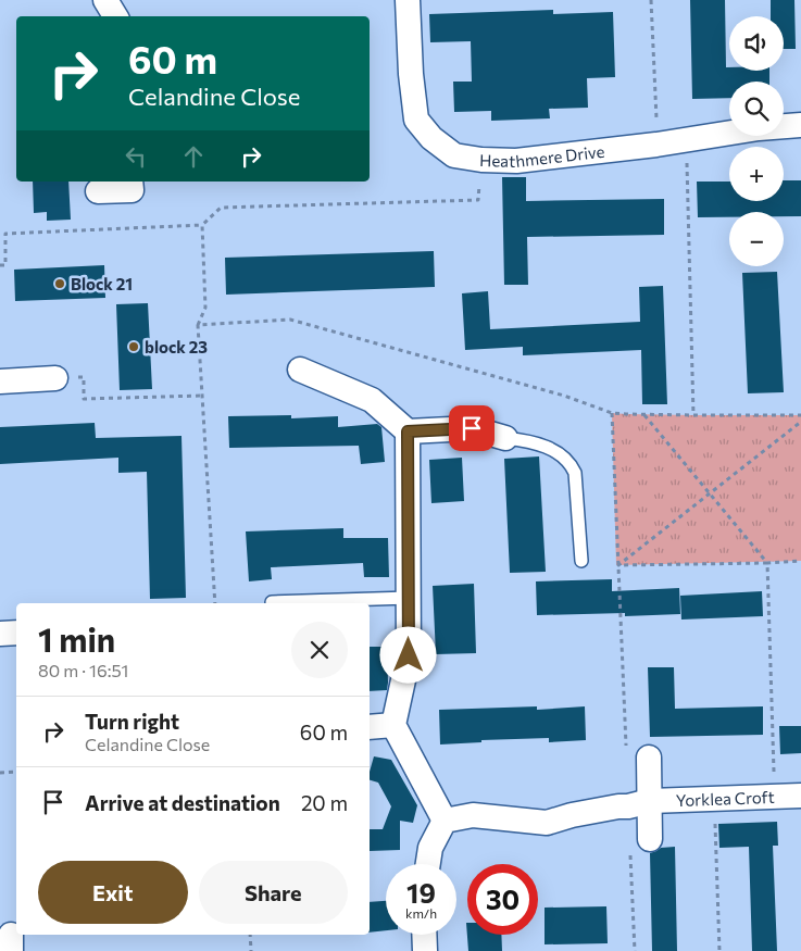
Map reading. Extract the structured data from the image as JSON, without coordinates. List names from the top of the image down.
{
  "streets": {
    "street": ["Heathmere Drive", "Yorklea Croft"]
  },
  "places": ["Block 21", "block 23"],
  "page": {
    "map_buttons": ["+", "−"],
    "turn": ["60 m", "Celandine Close"],
    "heading": ["1 min", "80 m · 16:51"],
    "list": [
      {
        "name": "Turn right",
        "note": "Celandine Close",
        "value": "60 m"
      },
      {
        "name": "Arrive at destination",
        "value": "20 m"
      }
    ],
    "buttons": ["Exit", "Share"],
    "speed": "19 km/h",
    "limit": "30"
  }
}
